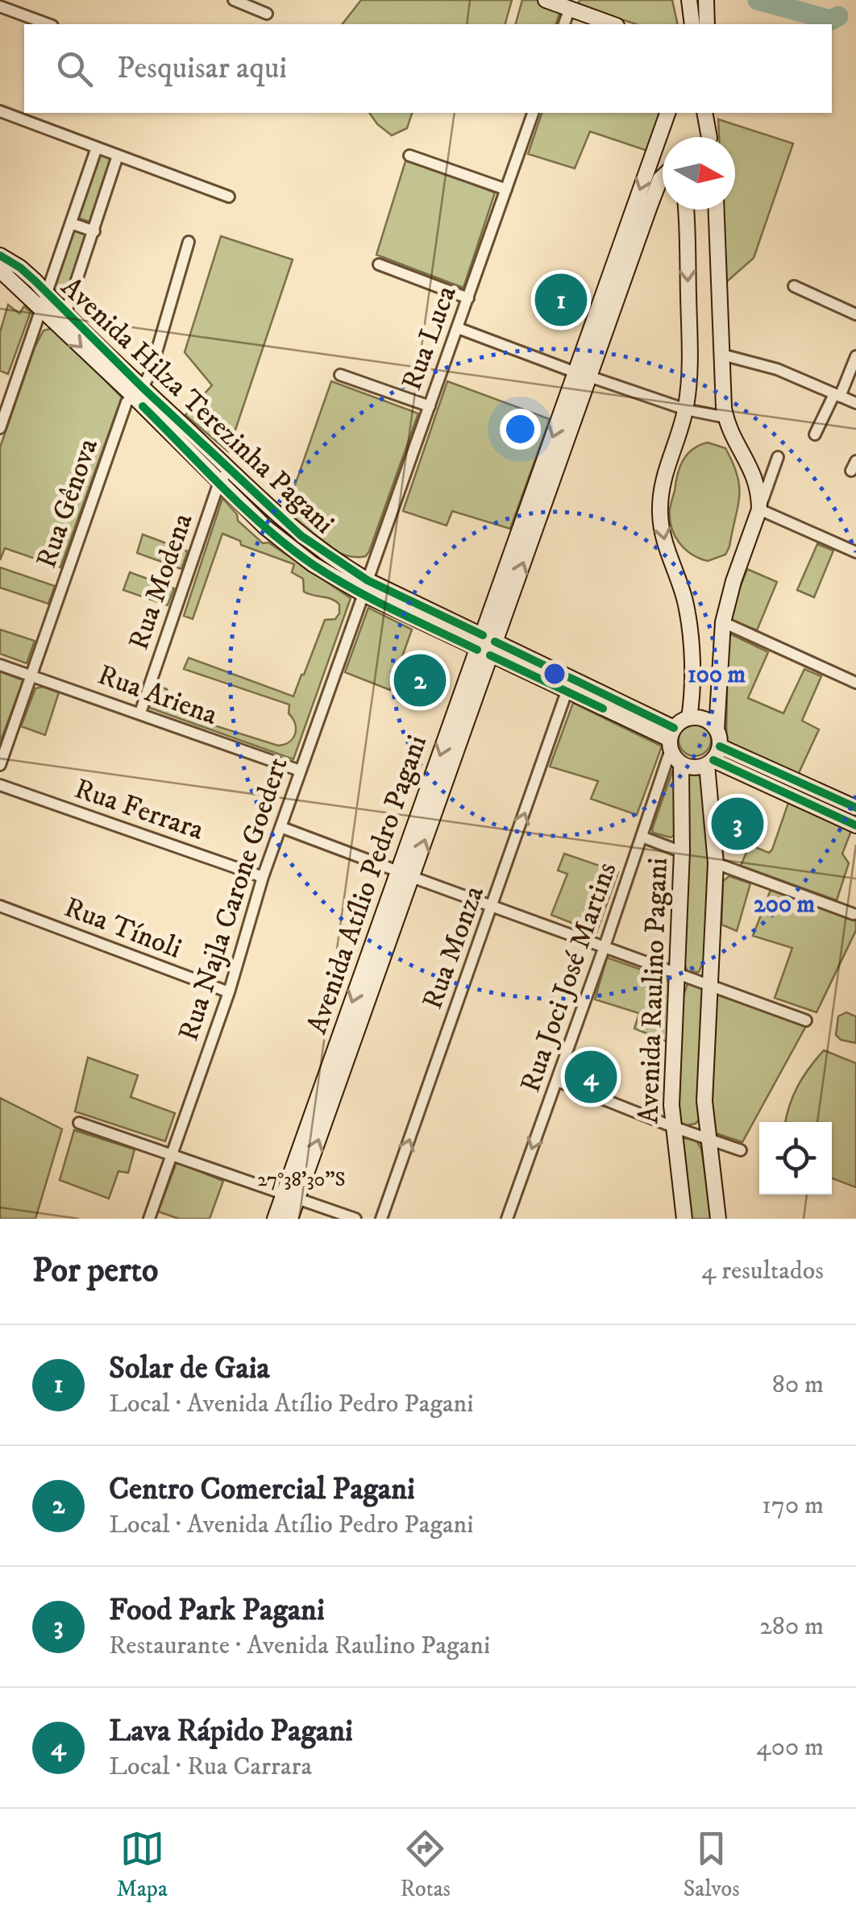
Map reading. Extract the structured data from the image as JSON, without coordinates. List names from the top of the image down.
{
  "streets": {
    "main road": ["Avenida Hilza Terezinha Pagani", "Avenida Atílio Pedro Pagani", "Avenida Raulino Pagani"],
    "street": [
      "Rua Luca",
      "Rua Gênova",
      "Rua Modena",
      "Rua Ariena",
      "Rua Ferrara",
      "Rua Najla Carone Goedert",
      "Rua Tínoli",
      "Rua Monza",
      "Rua Joci José Martins"
    ]
  },
  "crossings": [
    ["Rua Luca", "Avenida Hilza Terezinha Pagani"],
    ["Rua Luca", "Rua Najla Carone Goedert"],
    ["Avenida Hilza Terezinha Pagani", "Rua Gênova"],
    ["Avenida Hilza Terezinha Pagani", "Rua Modena"],
    ["Avenida Hilza Terezinha Pagani", "Avenida Atílio Pedro Pagani"],
    ["Avenida Hilza Terezinha Pagani", "Rua Najla Carone Goedert"],
    ["Avenida Hilza Terezinha Pagani", "Rua Monza"],
    ["Avenida Hilza Terezinha Pagani", "Rua Joci José Martins"],
    ["Avenida Hilza Terezinha Pagani", "Avenida Raulino Pagani"],
    ["Rua Gênova", "Rua Ariena"],
    ["Rua Modena", "Rua Ariena"],
    ["Rua Ariena", "Rua Najla Carone Goedert"],
    ["Rua Ferrara", "Rua Najla Carone Goedert"],
    ["Rua Najla Carone Goedert", "Rua Tínoli"],
    ["Rua Joci José Martins", "Avenida Raulino Pagani"]
  ],
  "one_way": ["Rua Monza"],
  "north": "right",
  "page": {
    "search": "Pesquisar aqui",
    "pins": [
      "1",
      "2",
      "3",
      "4"
    ],
    "heading": ["Por perto", "4 resultados"],
    "list": [
      {
        "mark": "1",
        "name": "Solar de Gaia",
        "note": "Local · Avenida Atílio Pedro Pagani",
        "value": "80 m"
      },
      {
        "mark": "2",
        "name": "Centro Comercial Pagani",
        "note": "Local · Avenida Atílio Pedro Pagani",
        "value": "170 m"
      },
      {
        "mark": "3",
        "name": "Food Park Pagani",
        "note": "Restaurante · Avenida Raulino Pagani",
        "value": "280 m"
      },
      {
        "mark": "4",
        "name": "Lava Rápido Pagani",
        "note": "Local · Rua Carrara",
        "value": "400 m"
      }
    ],
    "nav": ["Mapa", "Rotas", "Salvos"]
  },
  "coordinates": ["27°38'30\"S"],
  "rings": ["100 m", "200 m"]
}
